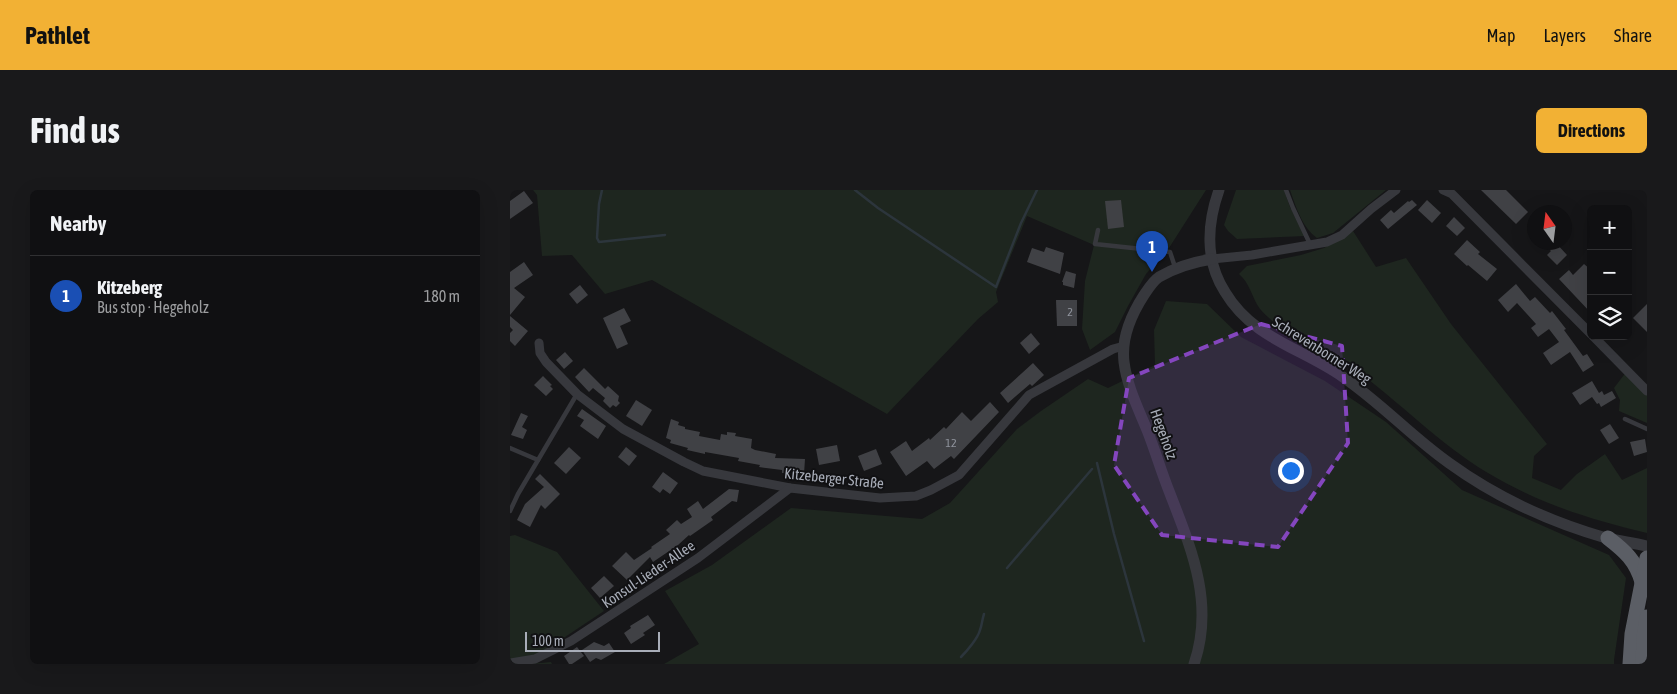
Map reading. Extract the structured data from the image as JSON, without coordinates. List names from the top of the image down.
{
  "streets": {
    "street": [
      "Schrevenborner Weg",
      "Hegeholz",
      "Kitzeberger Straße",
      "Konsul-Lieder-Allee"
    ]
  },
  "crossings": [
    ["Schrevenborner Weg", "Hegeholz"],
    ["Hegeholz", "Kitzeberger Straße"],
    ["Kitzeberger Straße", "Konsul-Lieder-Allee"]
  ],
  "house_numbers": ["2", "12"],
  "scale_bar": "100 m",
  "north": "top",
  "page": {
    "header": "Pathlet",
    "nav": ["Map", "Layers", "Share"],
    "buttons": "Directions",
    "title": "Find us",
    "heading": "Nearby",
    "map_buttons": ["+", "−"],
    "pins": "1",
    "list": [
      {
        "mark": "1",
        "name": "Kitzeberg",
        "note": "Bus stop · Hegeholz",
        "value": "180 m"
      }
    ],
    "scale": "100 m"
  }
}
